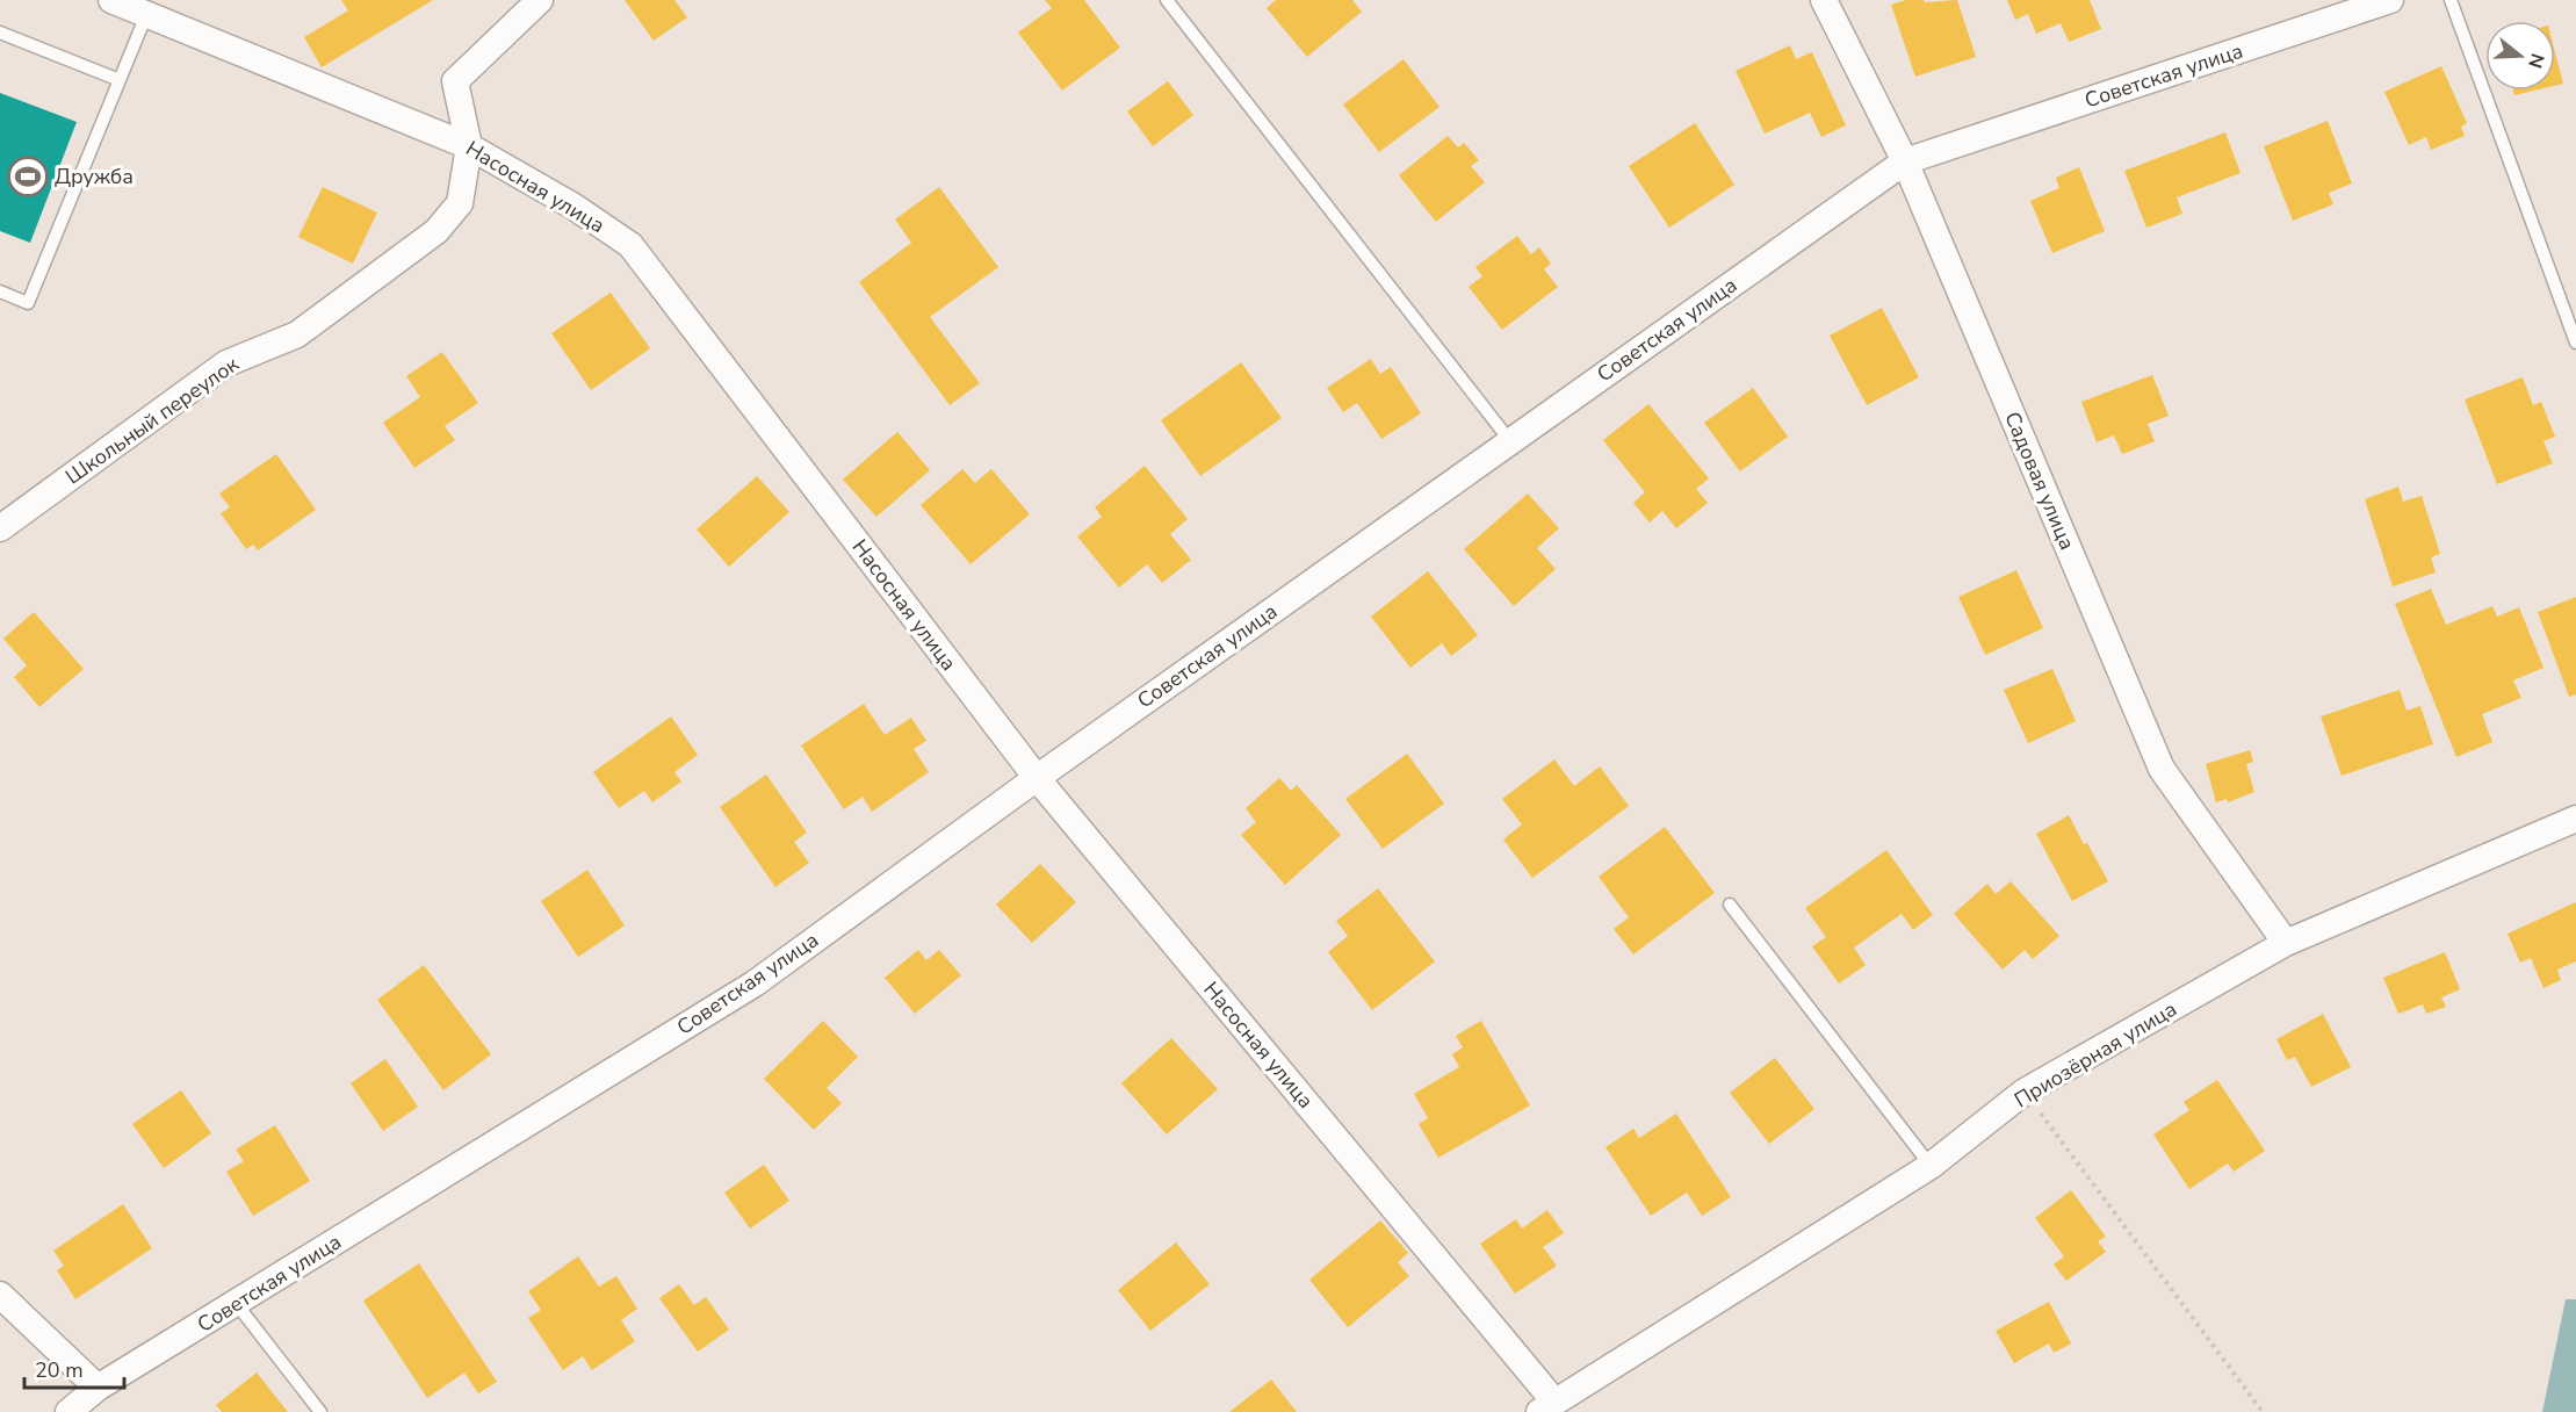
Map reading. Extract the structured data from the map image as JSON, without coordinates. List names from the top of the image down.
{
  "streets": {
    "street": [
      "Советская улица",
      "Насосная улица",
      "Школьный переулок",
      "Садовая улица",
      "Приозёрная улица"
    ]
  },
  "crossings": [
    ["Советская улица", "Насосная улица"],
    ["Советская улица", "Садовая улица"],
    ["Насосная улица", "Школьный переулок"],
    ["Насосная улица", "Приозёрная улица"],
    ["Садовая улица", "Приозёрная улица"]
  ],
  "places": {
    "sports": ["Дружба"]
  },
  "scale_bar": "20 m",
  "north": "right"
}
